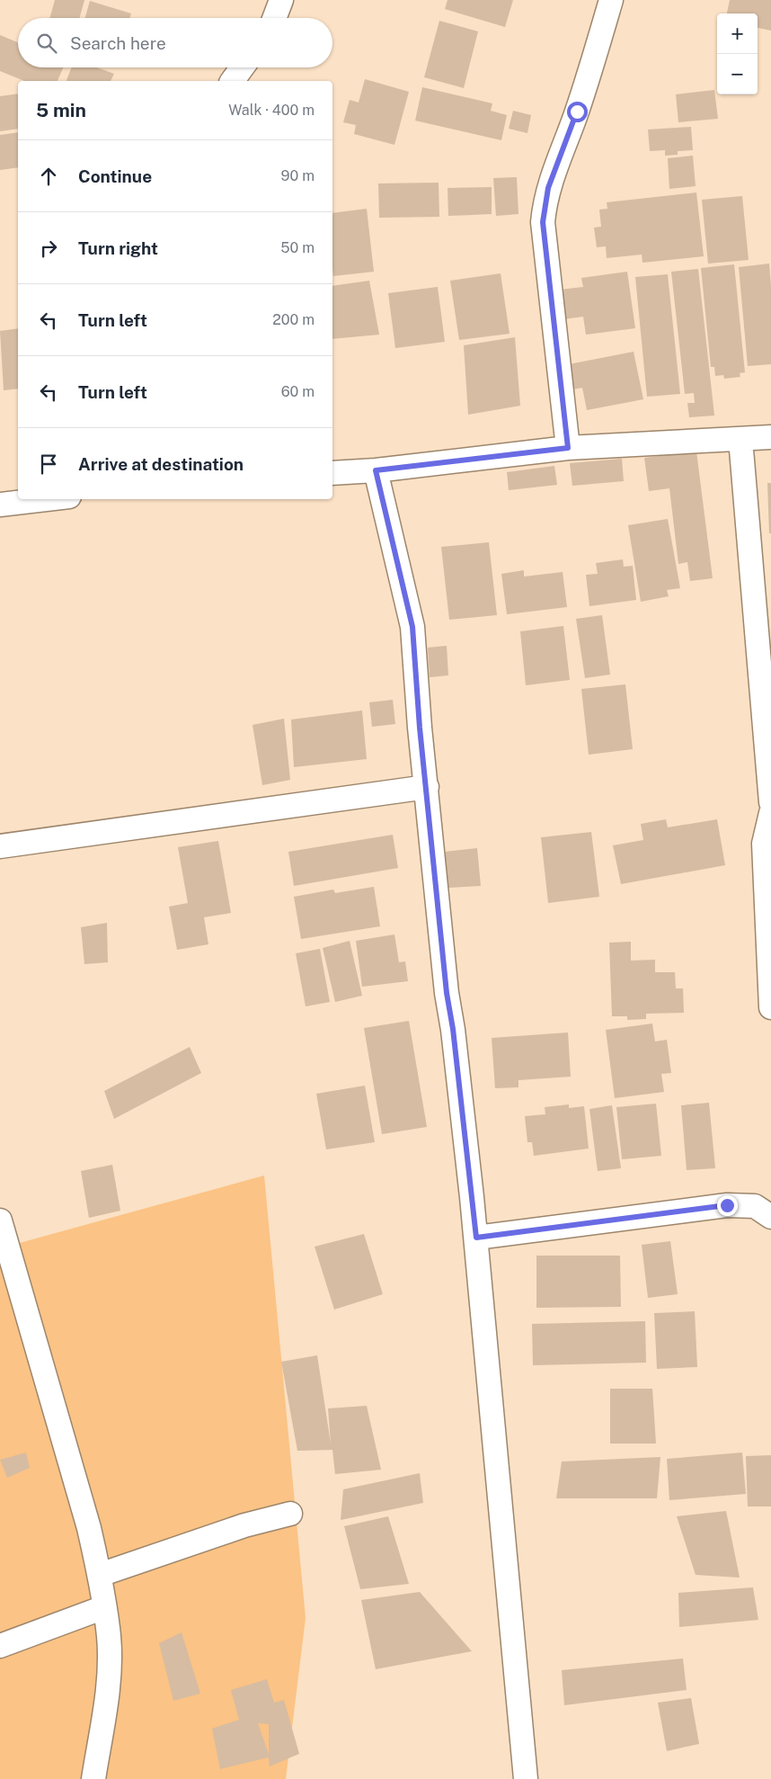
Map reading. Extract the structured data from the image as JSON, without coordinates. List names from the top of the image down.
{
  "page": {
    "map_buttons": ["+", "−"],
    "search": "Search here",
    "heading": ["5 min", "Walk · 400 m"],
    "list": [
      ["Continue", "90 m"],
      ["Turn right", "50 m"],
      ["Turn left", "200 m"],
      ["Turn left", "60 m"],
      "Arrive at destination"
    ]
  }
}
